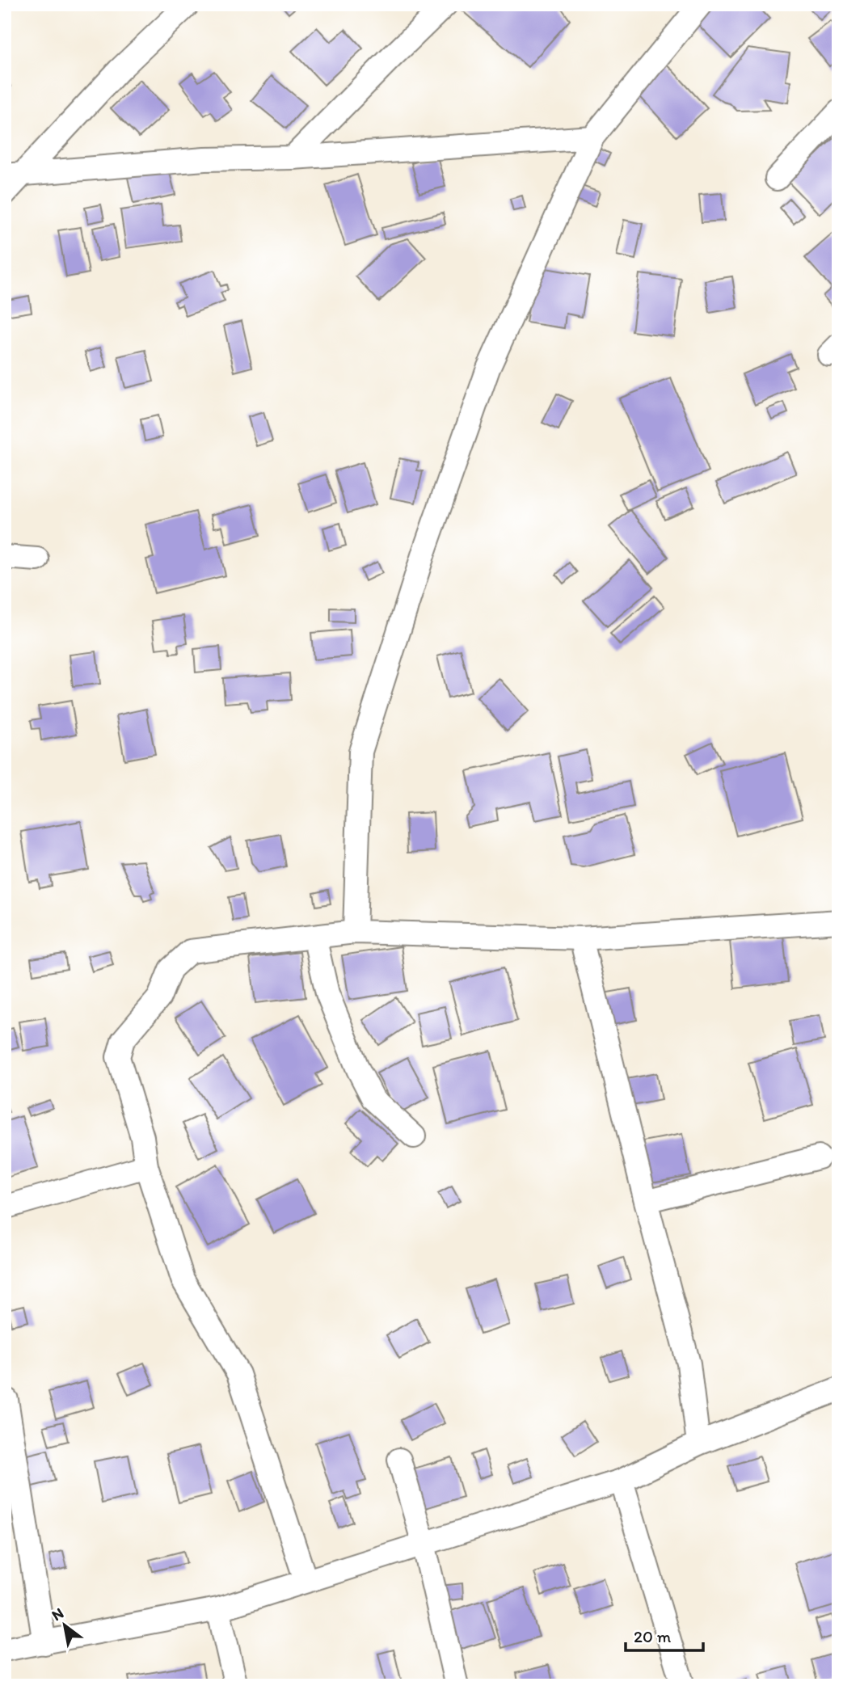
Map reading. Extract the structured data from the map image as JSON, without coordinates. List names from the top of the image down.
{
  "scale_bar": "20 m",
  "north": "top left"
}
